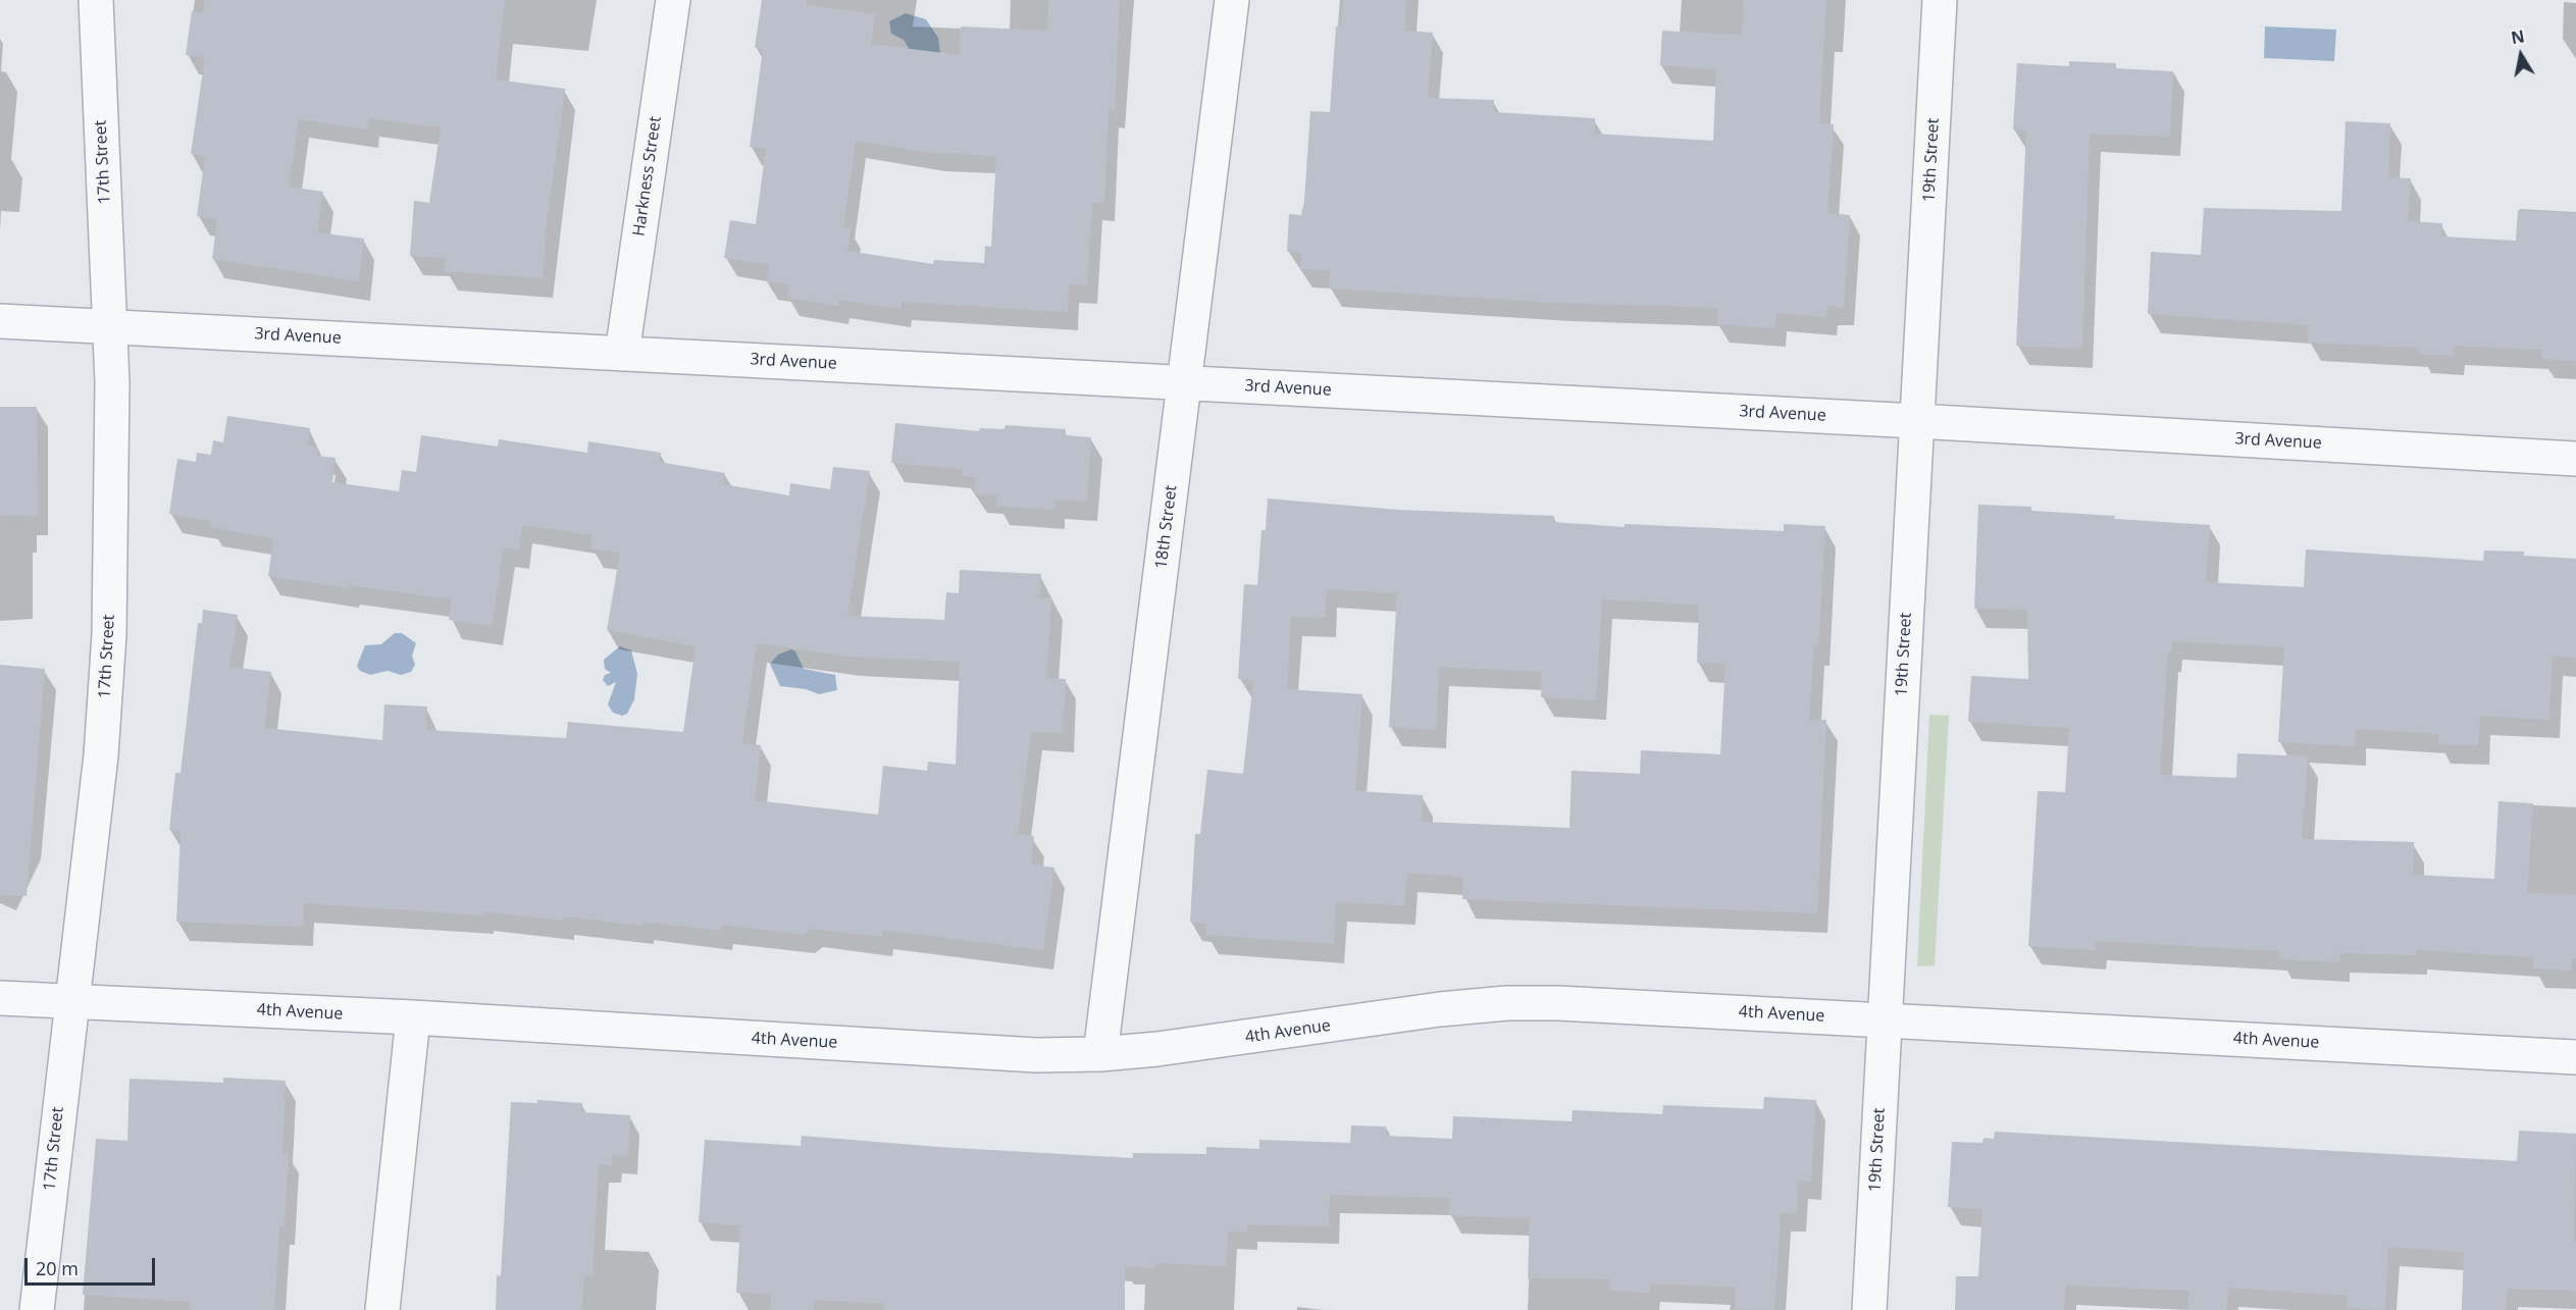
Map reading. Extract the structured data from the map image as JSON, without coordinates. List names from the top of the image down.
{
  "streets": {
    "street": [
      "19th Street",
      "17th Street",
      "Harkness Street",
      "3rd Avenue",
      "18th Street",
      "4th Avenue"
    ]
  },
  "crossings": [
    ["19th Street", "3rd Avenue"],
    ["19th Street", "4th Avenue"],
    ["17th Street", "3rd Avenue"],
    ["17th Street", "4th Avenue"],
    ["Harkness Street", "3rd Avenue"],
    ["3rd Avenue", "18th Street"],
    ["18th Street", "4th Avenue"]
  ],
  "scale_bar": "20 m",
  "north": "top"
}
